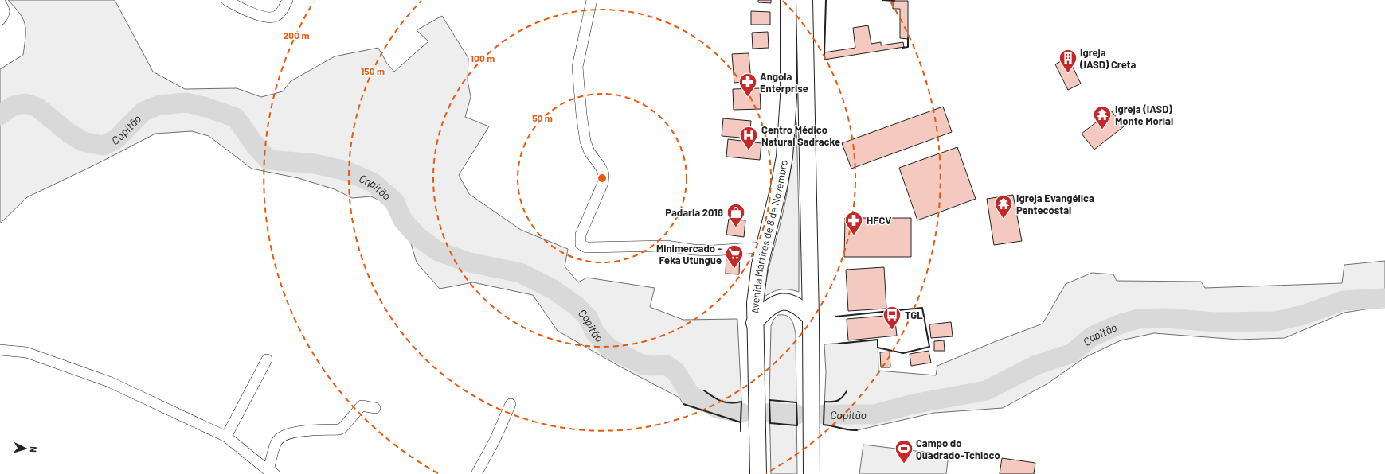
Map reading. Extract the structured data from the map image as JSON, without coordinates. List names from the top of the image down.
{
  "streets": {
    "main road": ["Avenida Mártires de 8 de Novembro"]
  },
  "water": ["Capitão"],
  "places": {
    "building": ["Igreja (IASD) Creta"],
    "pharmacy": ["Angola Enterprise", "HFCV"],
    "temple": ["Igreja (IASD) Monte Morial", "Igreja Evangélica Pentecostal"],
    "hospital": ["Centro Médico Natural Sadracke"],
    "shop": ["Padaria 2018"],
    "supermarket": ["Minimercado - Feka Utungue"],
    "bus stop": ["TGL"],
    "sports": ["Campo do Quadrado-Tchioco"]
  },
  "north": "right",
  "rings": [
    "200 m",
    "100 m",
    "150 m",
    "50 m"
  ]
}
